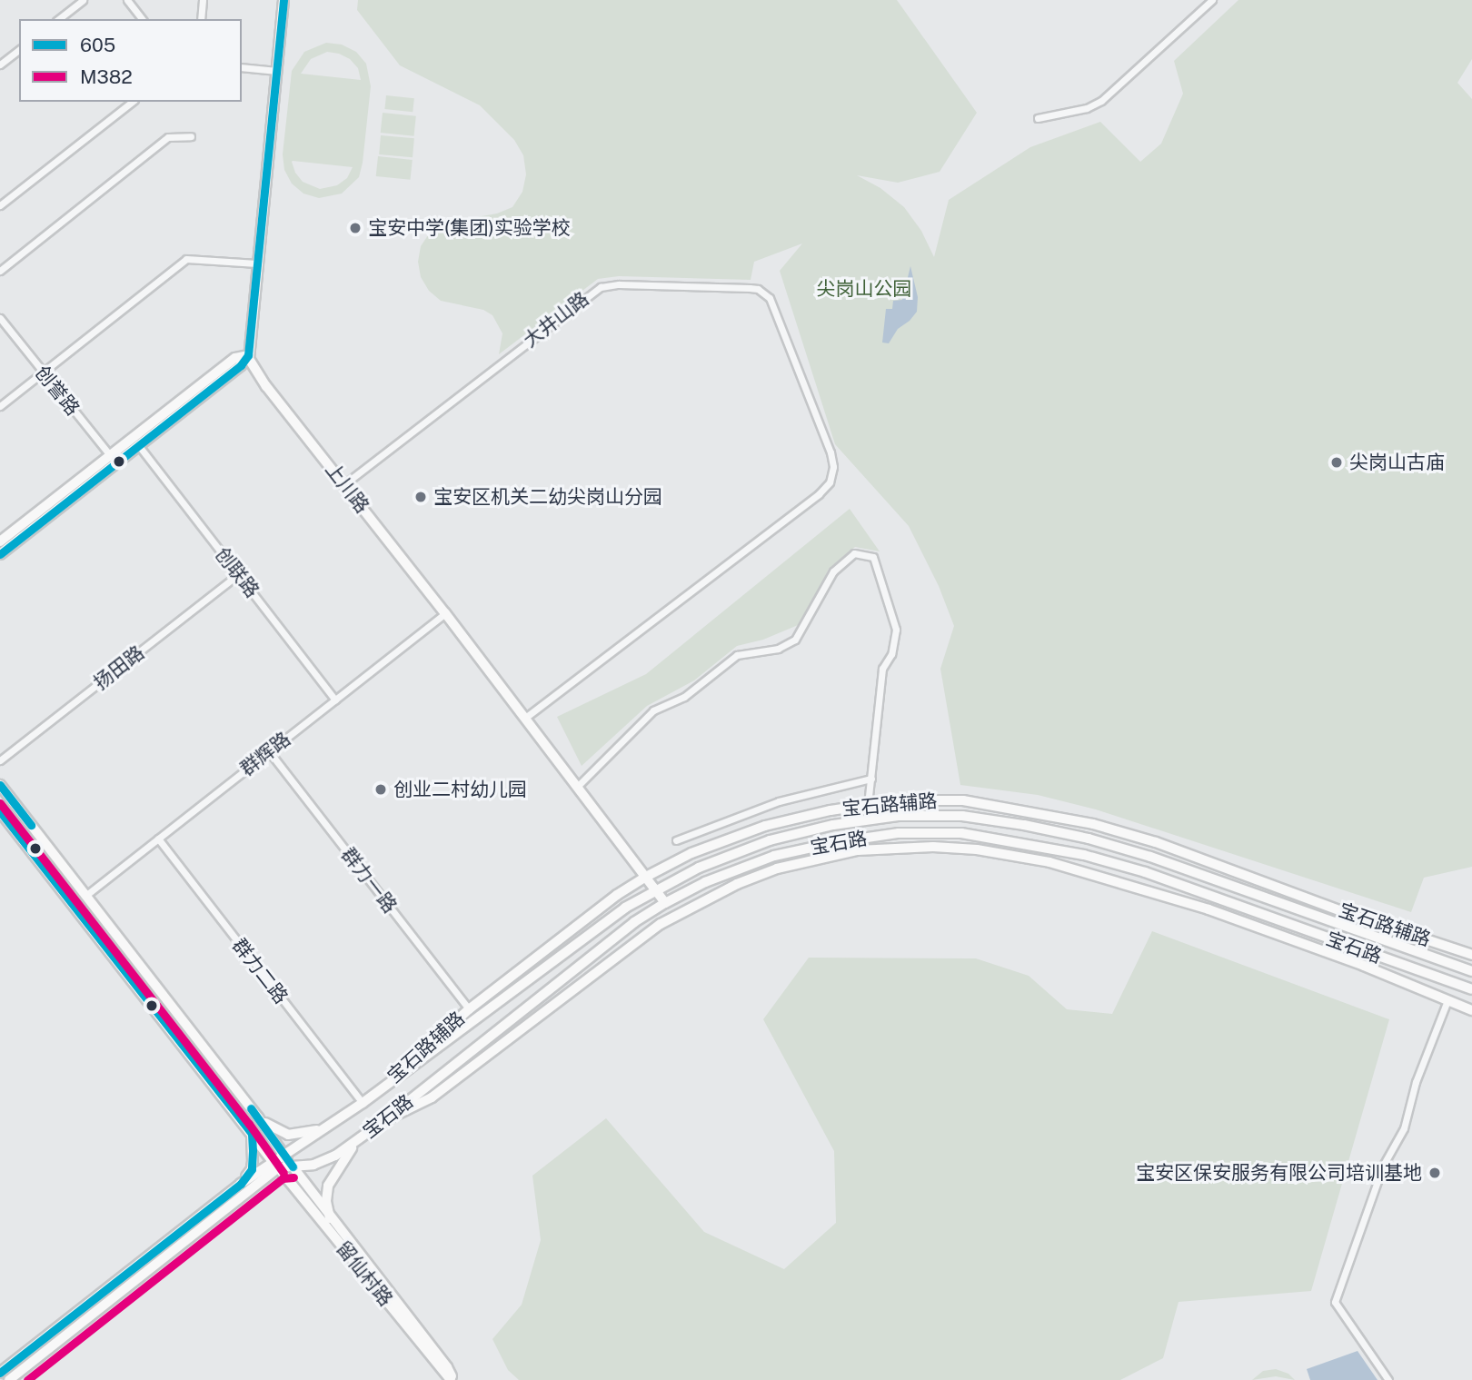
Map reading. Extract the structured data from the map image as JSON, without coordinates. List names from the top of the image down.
{
  "streets": {
    "main road": [
      "上川路",
      "宝石路辅路",
      "宝石路",
      "留仙村路"
    ],
    "street": [
      "大井山路",
      "创誉路",
      "创联路",
      "扬田路",
      "群辉路",
      "群力一路",
      "群力二路"
    ]
  },
  "crossings": [
    ["大井山路", "上川路"],
    ["上川路", "群辉路"],
    ["上川路", "宝石路辅路"],
    ["上川路", "宝石路"],
    ["创联路", "扬田路"],
    ["创联路", "群辉路"],
    ["群辉路", "群力一路"],
    ["群辉路", "群力二路"],
    ["宝石路辅路", "宝石路"],
    ["宝石路辅路", "群力一路"],
    ["宝石路", "群力二路"],
    ["宝石路", "留仙村路"]
  ],
  "parks": ["尖岗山公园"],
  "places": [
    "宝安中学(集团)实验学校",
    "尖岗山古庙",
    "宝安区机关二幼尖岗山分园",
    "创业二村幼儿园",
    "宝安区保安服务有限公司培训基地"
  ],
  "lines": ["transit line 605", "transit line M382"],
  "legend": ["605", "M382"]
}
